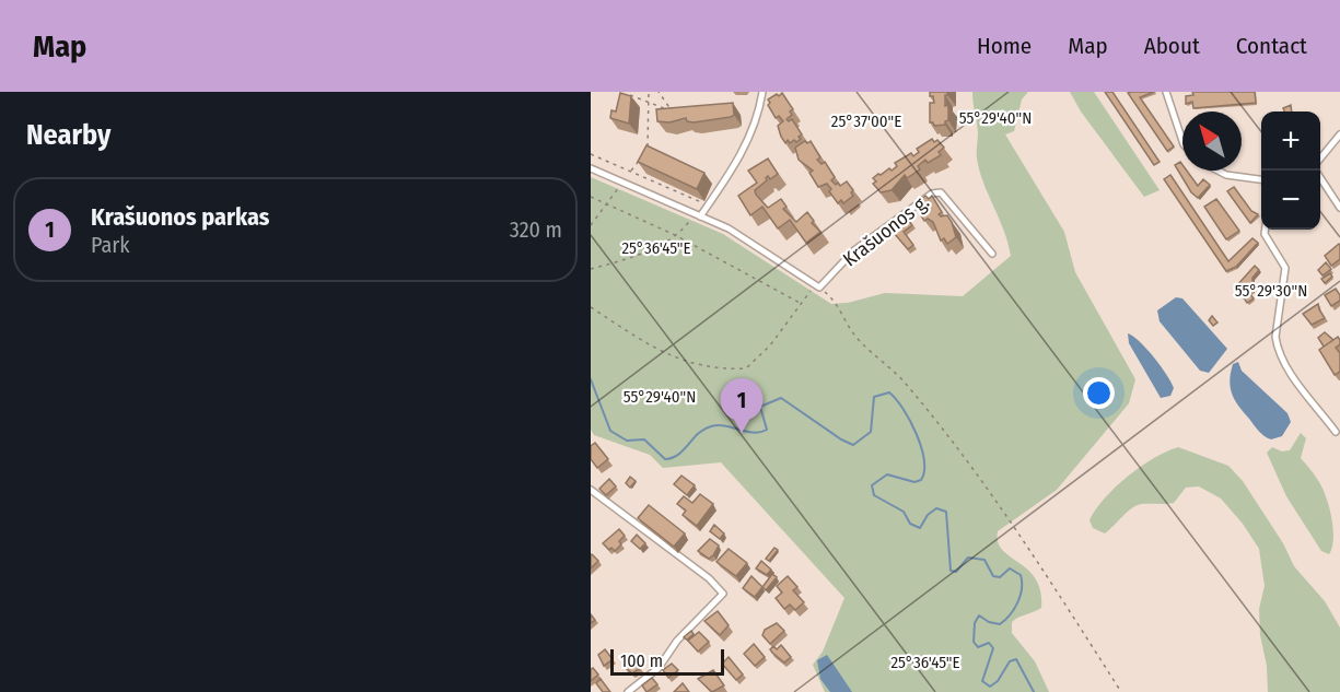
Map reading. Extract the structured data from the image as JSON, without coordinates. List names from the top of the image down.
{
  "streets": {
    "street": ["Krašuonos g."]
  },
  "scale_bar": "100 m",
  "north": "top left",
  "page": {
    "header": "Map",
    "nav": [
      "Home",
      "Map",
      "About",
      "Contact"
    ],
    "heading": "Nearby",
    "map_buttons": ["+", "−"],
    "list": [
      {
        "mark": "1",
        "name": "Krašuonos parkas",
        "note": "Park",
        "value": "320 m"
      }
    ],
    "pins": "1",
    "scale": "100 m"
  },
  "coordinates": [
    "55°29'40\"N",
    "25°37'00\"E",
    "25°36'45\"E",
    "55°29'30\"N"
  ]
}
